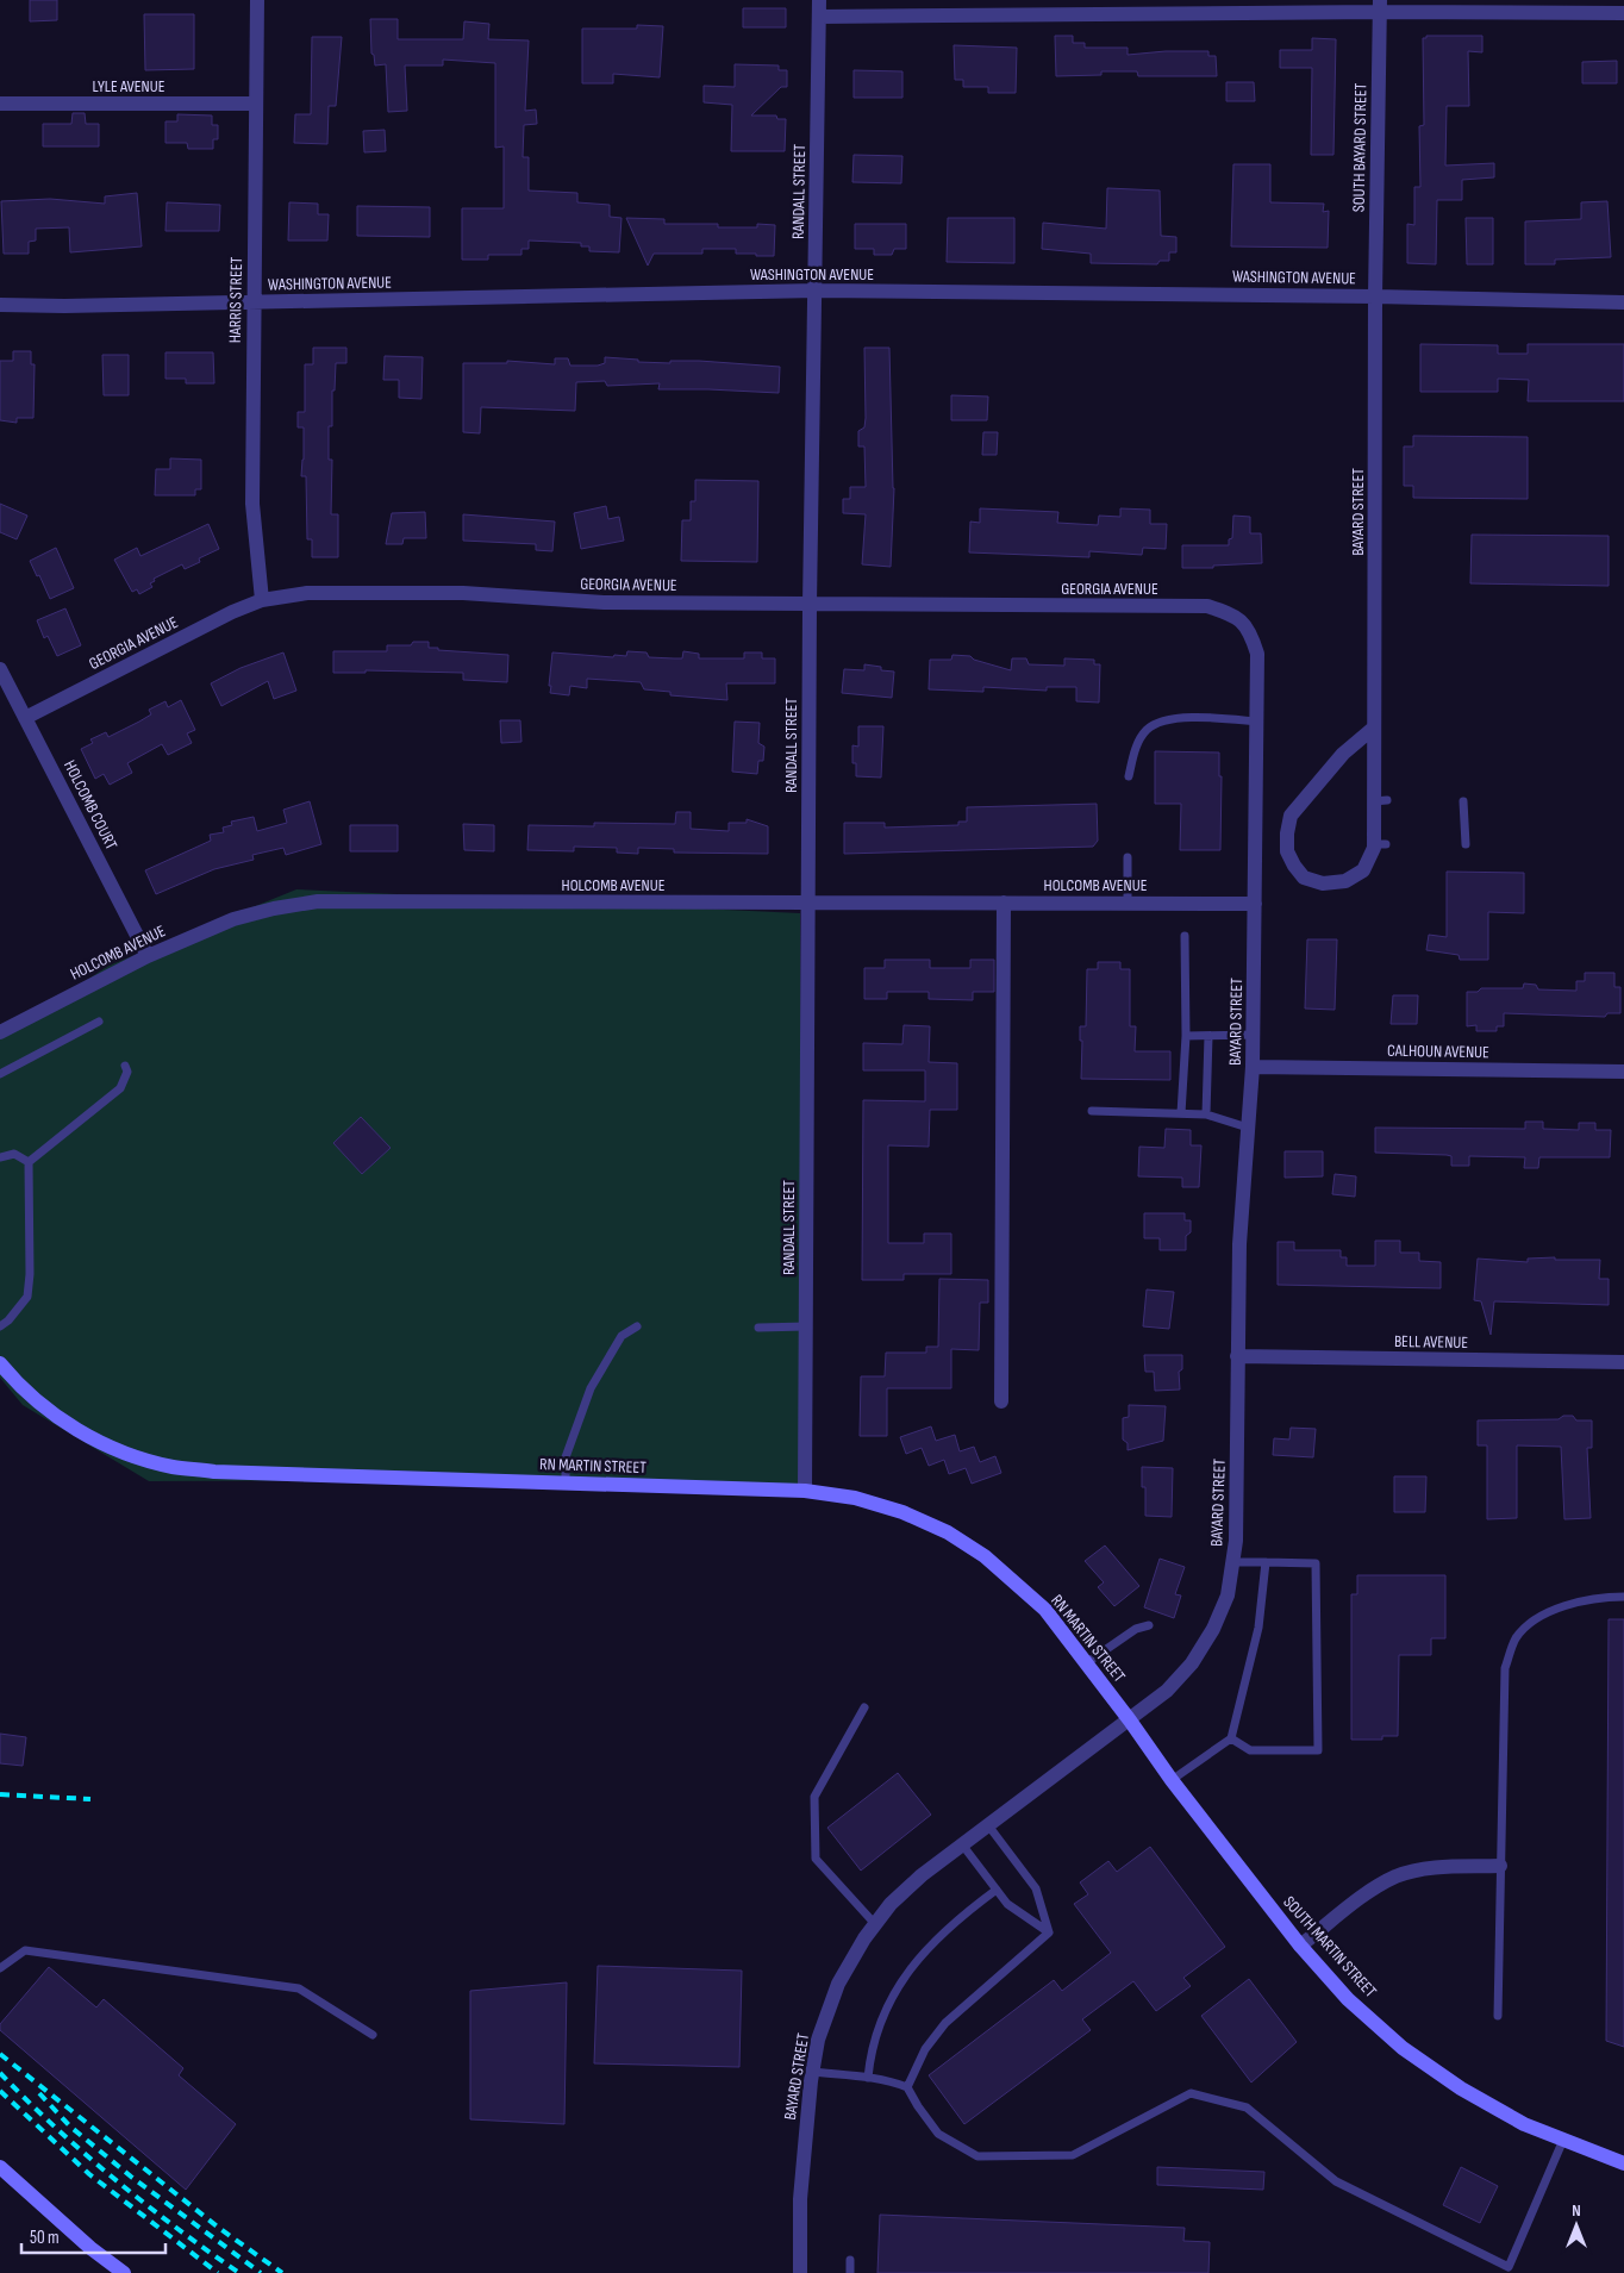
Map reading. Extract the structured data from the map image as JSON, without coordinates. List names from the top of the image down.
{
  "streets": {
    "street": [
      "LYLE AVENUE",
      "SOUTH BAYARD STREET",
      "RANDALL STREET",
      "WASHINGTON AVENUE",
      "HARRIS STREET",
      "BAYARD STREET",
      "GEORGIA AVENUE",
      "HOLCOMB COURT",
      "HOLCOMB AVENUE",
      "CALHOUN AVENUE",
      "BELL AVENUE",
      "RN MARTIN STREET",
      "SOUTH MARTIN STREET"
    ]
  },
  "crossings": [
    ["LYLE AVENUE", "HARRIS STREET"],
    ["SOUTH BAYARD STREET", "WASHINGTON AVENUE"],
    ["SOUTH BAYARD STREET", "BAYARD STREET"],
    ["RANDALL STREET", "WASHINGTON AVENUE"],
    ["RANDALL STREET", "GEORGIA AVENUE"],
    ["RANDALL STREET", "HOLCOMB AVENUE"],
    ["RANDALL STREET", "RN MARTIN STREET"],
    ["WASHINGTON AVENUE", "HARRIS STREET"],
    ["WASHINGTON AVENUE", "BAYARD STREET"],
    ["HARRIS STREET", "GEORGIA AVENUE"],
    ["BAYARD STREET", "GEORGIA AVENUE"],
    ["BAYARD STREET", "HOLCOMB AVENUE"],
    ["BAYARD STREET", "CALHOUN AVENUE"],
    ["BAYARD STREET", "BELL AVENUE"],
    ["BAYARD STREET", "RN MARTIN STREET"],
    ["BAYARD STREET", "SOUTH MARTIN STREET"],
    ["GEORGIA AVENUE", "HOLCOMB COURT"],
    ["HOLCOMB COURT", "HOLCOMB AVENUE"],
    ["RN MARTIN STREET", "SOUTH MARTIN STREET"]
  ],
  "scale_bar": "50 m",
  "north": "top"
}
